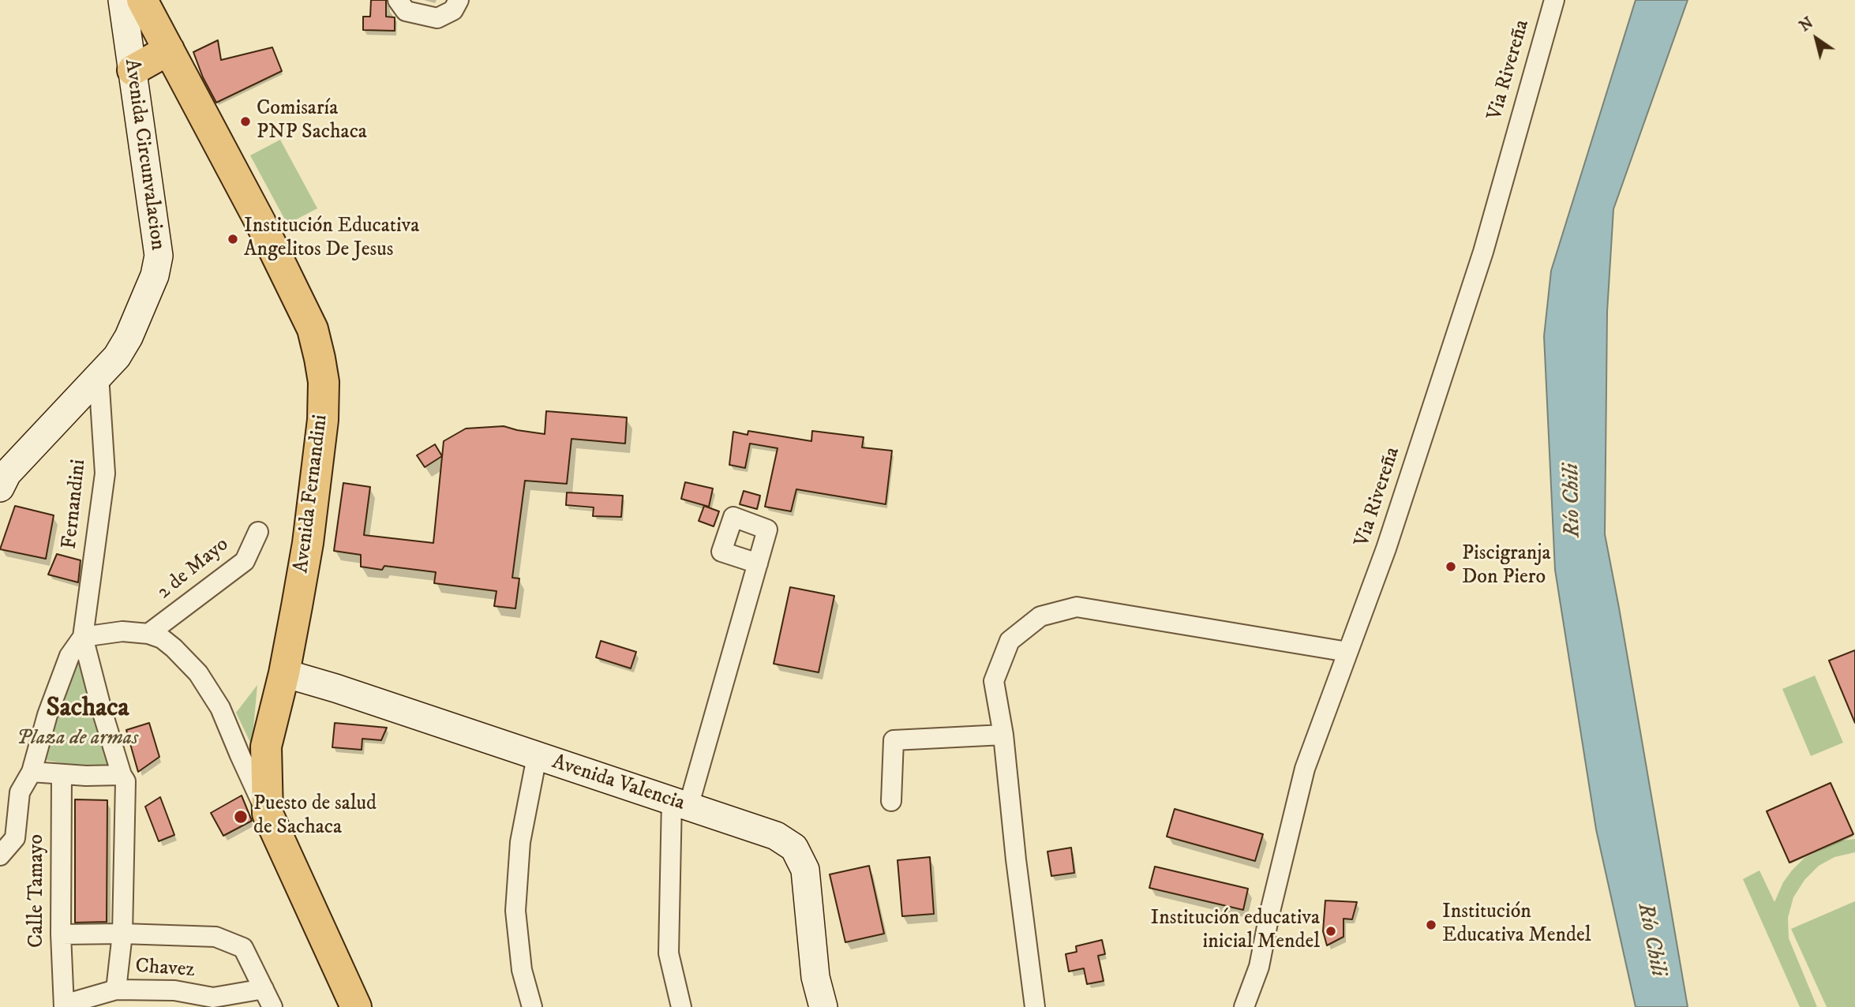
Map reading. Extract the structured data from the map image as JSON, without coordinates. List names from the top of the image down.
{
  "streets": {
    "main road": ["Avenida Fernandini"],
    "street": [
      "Via Rivereña",
      "Avenida Circunvalacion",
      "Fernandini",
      "2 de Mayo",
      "Avenida Valencia",
      "Calle Tamayo",
      "Chavez"
    ]
  },
  "crossings": [
    ["Avenida Circunvalacion", "Fernandini"],
    ["Avenida Fernandini", "Avenida Valencia"],
    ["Calle Tamayo", "Chavez"]
  ],
  "districts": ["Sachaca"],
  "water": ["Río Chili"],
  "parks": ["Plaza de armas"],
  "places": [
    "Comisaría PNP Sachaca",
    "Institución Educativa Angelitos De Jesus",
    "Piscigranja Don Piero",
    "Puesto de salud de Sachaca",
    "Institución Educativa Mendel",
    "Institución educativa inicial Mendel"
  ],
  "north": "top left"
}
